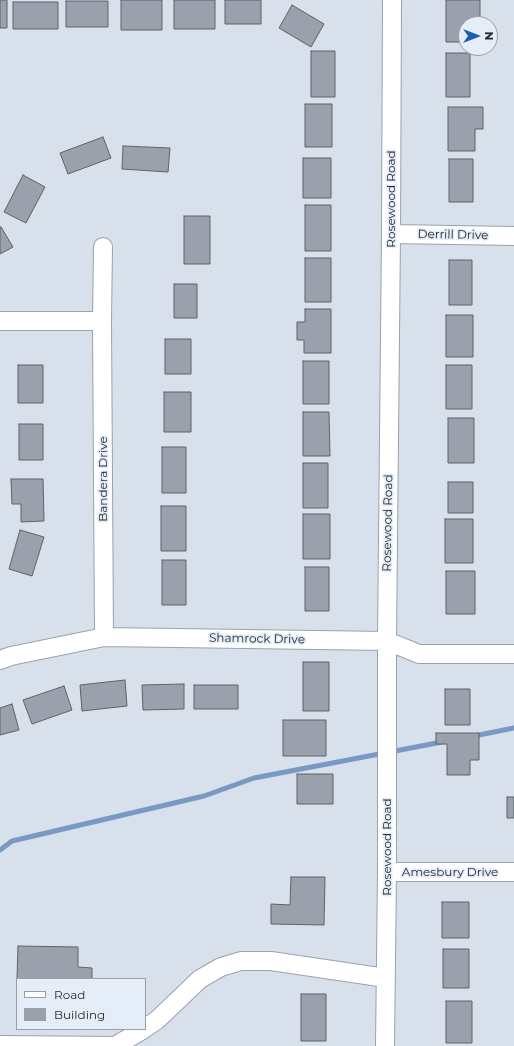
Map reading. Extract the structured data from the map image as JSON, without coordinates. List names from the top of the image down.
{
  "streets": {
    "street": [
      "Rosewood Road",
      "Derrill Drive",
      "Bandera Drive",
      "Shamrock Drive",
      "Amesbury Drive"
    ]
  },
  "crossings": [
    ["Rosewood Road", "Derrill Drive"],
    ["Rosewood Road", "Shamrock Drive"],
    ["Rosewood Road", "Amesbury Drive"],
    ["Bandera Drive", "Shamrock Drive"]
  ],
  "legend": ["Road", "Building"],
  "north": "right"
}
